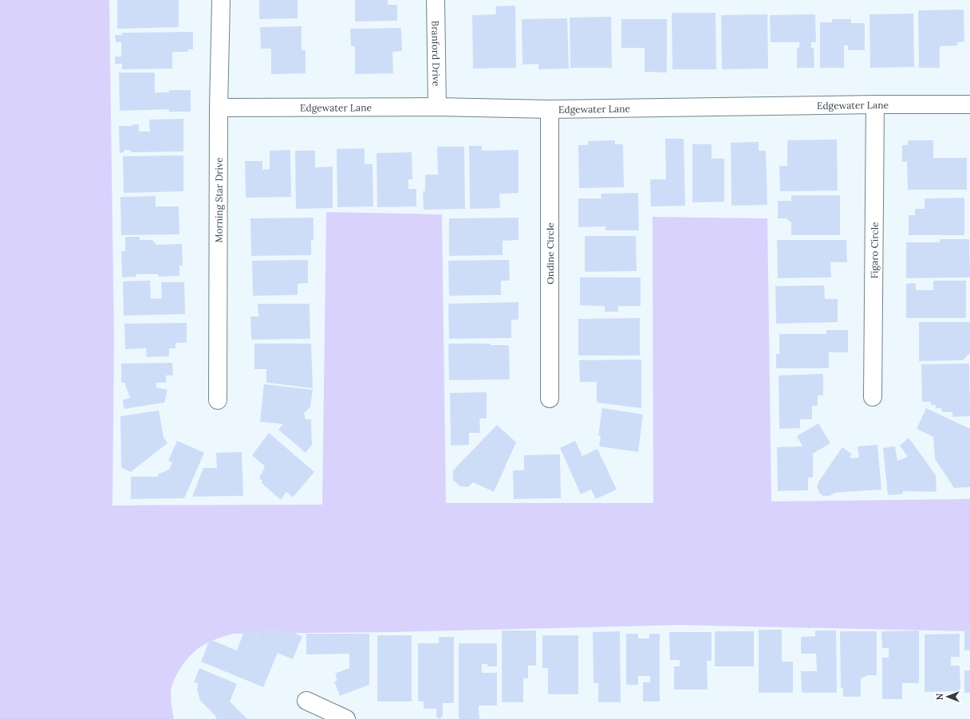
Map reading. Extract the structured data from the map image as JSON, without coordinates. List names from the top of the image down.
{
  "streets": {
    "street": [
      "Branford Drive",
      "Edgewater Lane",
      "Morning Star Drive",
      "Figaro Circle",
      "Ondine Circle"
    ]
  },
  "crossings": [
    ["Branford Drive", "Edgewater Lane"],
    ["Edgewater Lane", "Morning Star Drive"],
    ["Edgewater Lane", "Figaro Circle"],
    ["Edgewater Lane", "Ondine Circle"]
  ],
  "north": "left"
}
